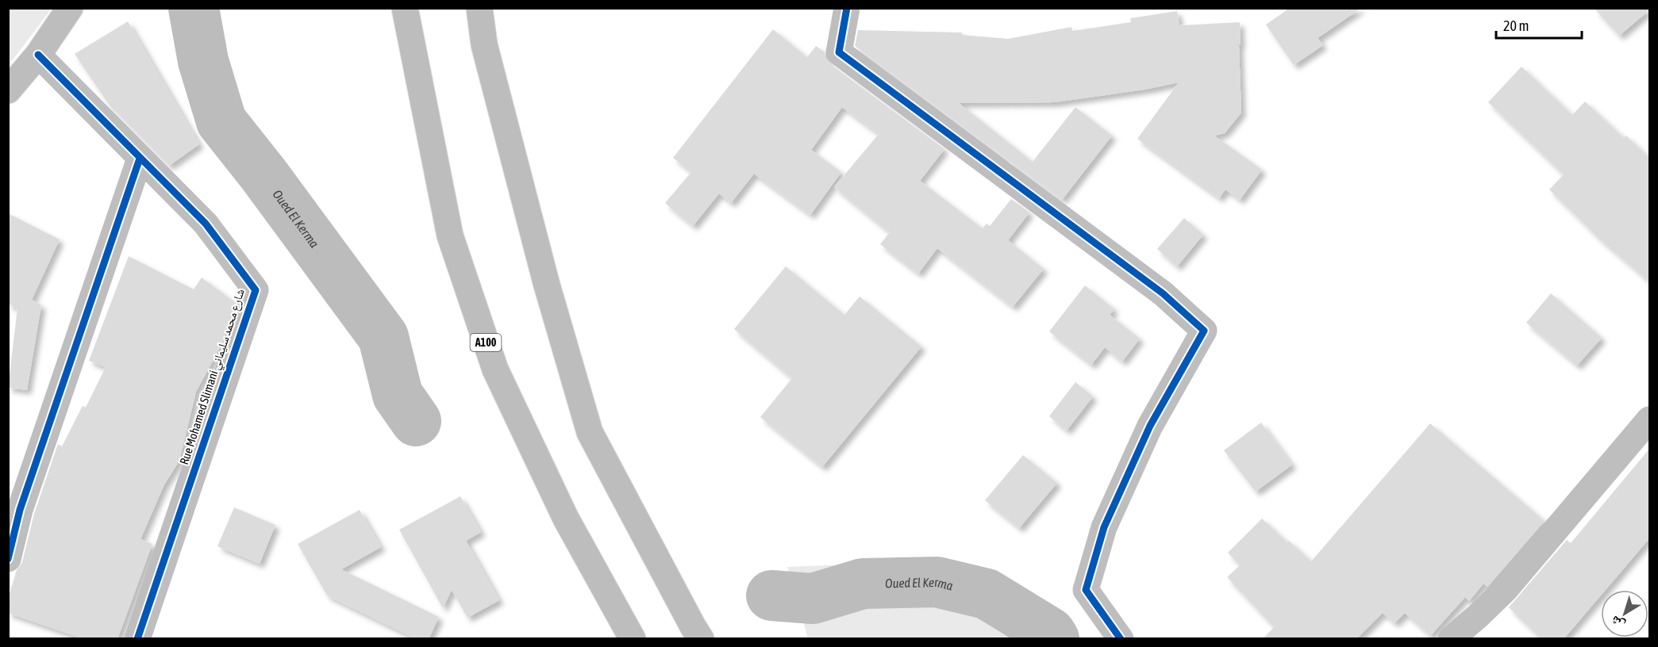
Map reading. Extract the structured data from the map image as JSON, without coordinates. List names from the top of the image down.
{
  "streets": {
    "main road": ["A100"],
    "street": ["Rue Mohamed Slimani شارع محمد سليماني"]
  },
  "water": ["Oued El Kerma"],
  "scale_bar": "20 m",
  "north": "bottom left"
}
